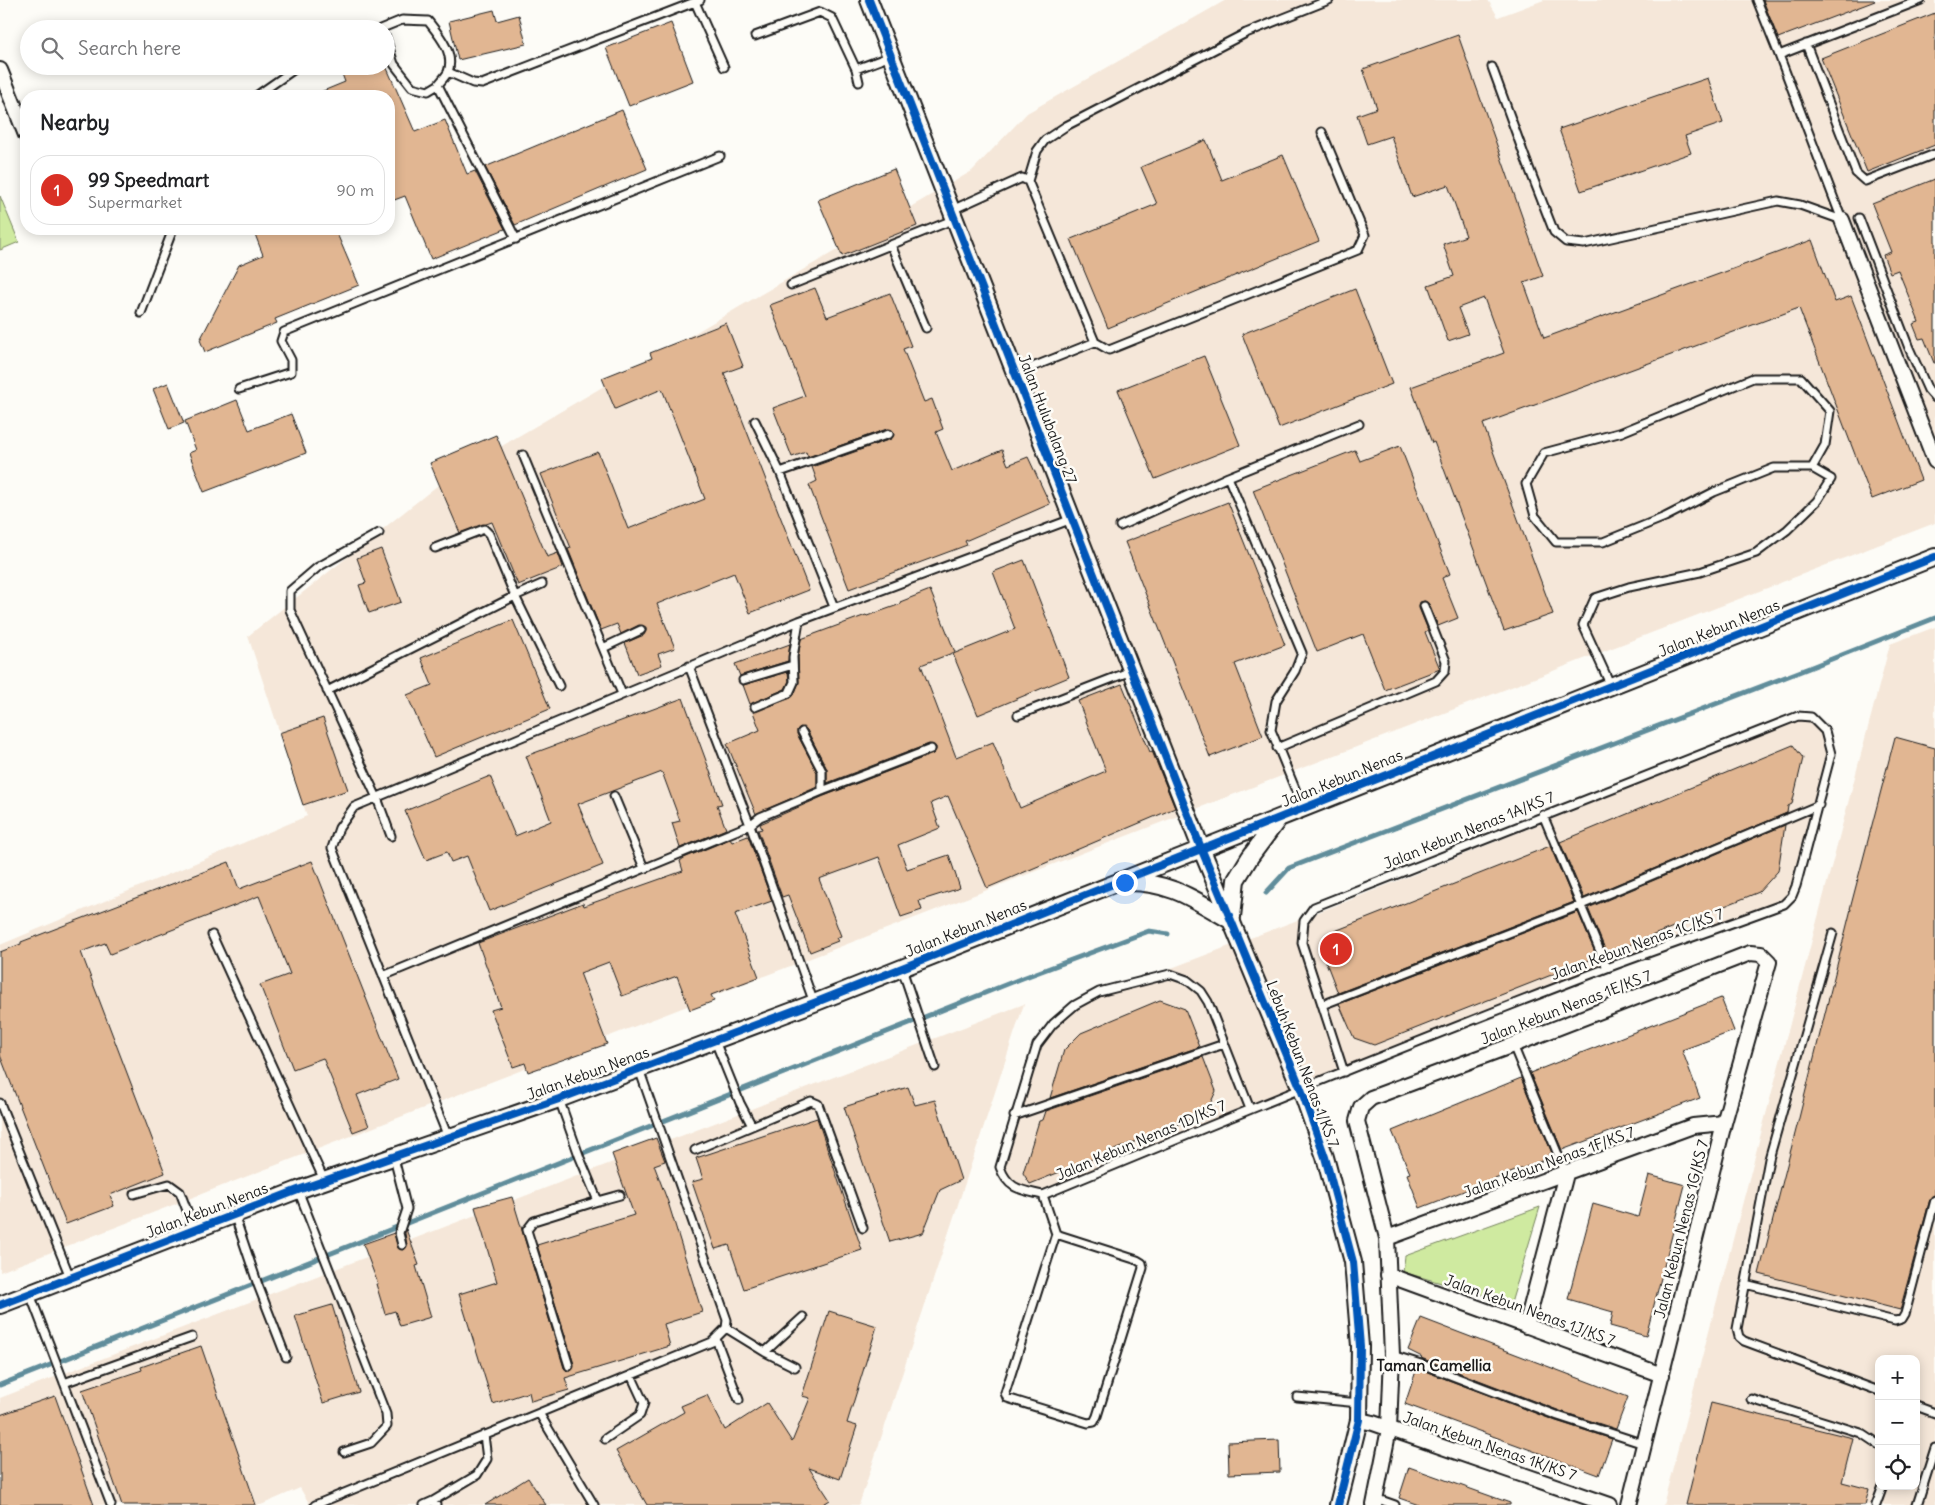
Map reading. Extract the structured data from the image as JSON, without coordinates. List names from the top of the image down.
{
  "streets": {
    "street": [
      "Jalan Hulubalang 27",
      "Jalan Kebun Nenas",
      "Jalan Kebun Nenas 1E/KS 7",
      "Lebuh Kebun Nenas 1/KS 7",
      "Jalan Kebun Nenas 1F/KS 7",
      "Jalan Kebun Nenas 1G/KS 7",
      "Jalan Kebun Nenas 1J/KS 7",
      "Jalan Kebun Nenas 1K/KS 7"
    ],
    "lane": ["Jalan Kebun Nenas 1A/KS 7", "Jalan Kebun Nenas 1C/KS 7", "Jalan Kebun Nenas 1D/KS 7"]
  },
  "crossings": [
    ["Jalan Hulubalang 27", "Jalan Kebun Nenas"],
    ["Jalan Hulubalang 27", "Lebuh Kebun Nenas 1/KS 7"],
    ["Jalan Kebun Nenas", "Lebuh Kebun Nenas 1/KS 7"],
    ["Jalan Kebun Nenas 1A/KS 7", "Jalan Kebun Nenas 1C/KS 7"],
    ["Jalan Kebun Nenas 1C/KS 7", "Lebuh Kebun Nenas 1/KS 7"],
    ["Jalan Kebun Nenas 1C/KS 7", "Jalan Kebun Nenas 1D/KS 7"],
    ["Jalan Kebun Nenas 1E/KS 7", "Jalan Kebun Nenas 1F/KS 7"],
    ["Jalan Kebun Nenas 1E/KS 7", "Jalan Kebun Nenas 1G/KS 7"],
    ["Lebuh Kebun Nenas 1/KS 7", "Jalan Kebun Nenas 1D/KS 7"],
    ["Lebuh Kebun Nenas 1/KS 7", "Jalan Kebun Nenas 1K/KS 7"],
    ["Jalan Kebun Nenas 1F/KS 7", "Jalan Kebun Nenas 1G/KS 7"],
    ["Jalan Kebun Nenas 1G/KS 7", "Jalan Kebun Nenas 1J/KS 7"]
  ],
  "districts": ["Taman Camellia"],
  "page": {
    "search": "Search here",
    "heading": "Nearby",
    "list": [
      {
        "mark": "1",
        "name": "99 Speedmart",
        "note": "Supermarket",
        "value": "90 m"
      }
    ],
    "pins": "1",
    "map_buttons": ["+", "−"]
  }
}
